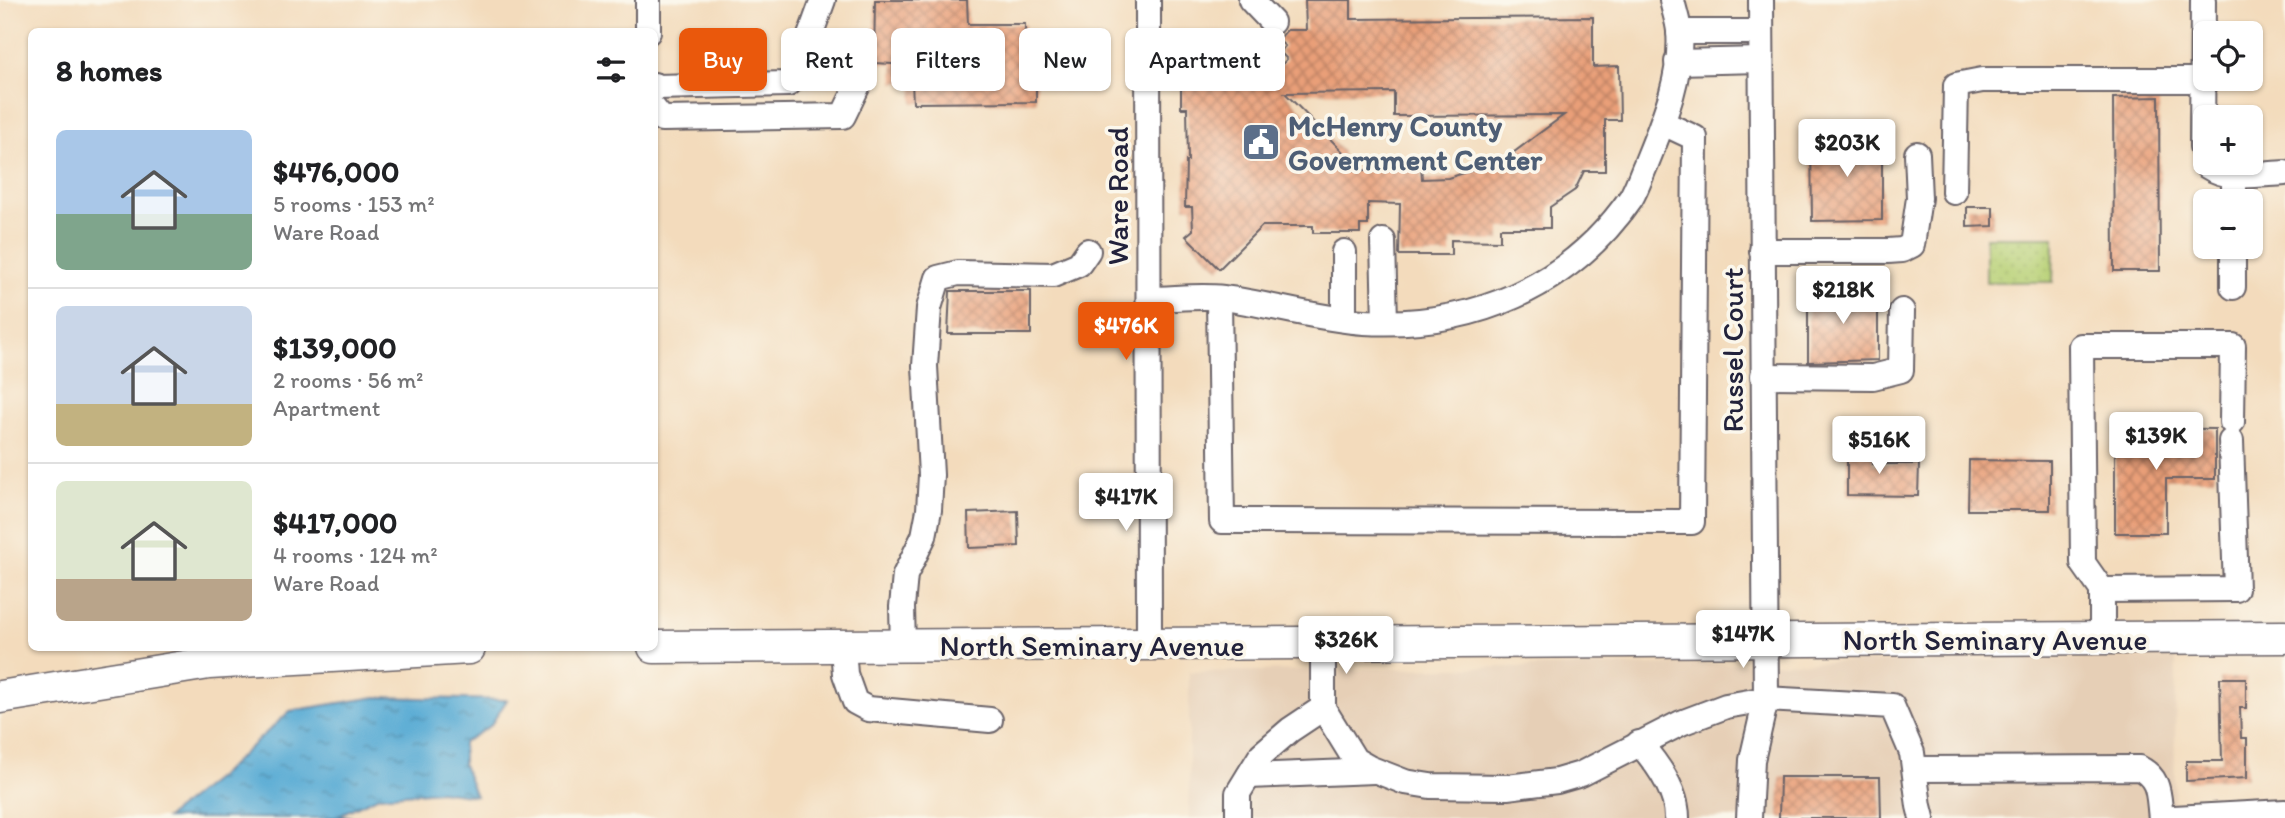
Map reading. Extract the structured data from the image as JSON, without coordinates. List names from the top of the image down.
{
  "streets": {
    "main road": ["North Seminary Avenue"],
    "street": ["Ware Road", "Russel Court"]
  },
  "crossings": [
    ["Ware Road", "North Seminary Avenue"],
    ["Russel Court", "North Seminary Avenue"]
  ],
  "places": {
    "public building": ["McHenry County Government Center"]
  },
  "page": {
    "map_buttons": ["+", "−"],
    "chip": [
      "Buy",
      "Rent",
      "Filters",
      "New",
      "Apartment"
    ],
    "heading": "8 homes",
    "list": [
      {
        "name": "$476,000",
        "note": "5 rooms · 153 m² · Ware Road"
      },
      {
        "name": "$139,000",
        "note": "2 rooms · 56 m² · Apartment"
      },
      {
        "name": "$417,000",
        "note": "4 rooms · 124 m² · Ware Road"
      }
    ],
    "price": [
      "$203K",
      "$218K",
      "$476K",
      "$139K",
      "$516K",
      "$417K",
      "$147K",
      "$326K"
    ]
  }
}
